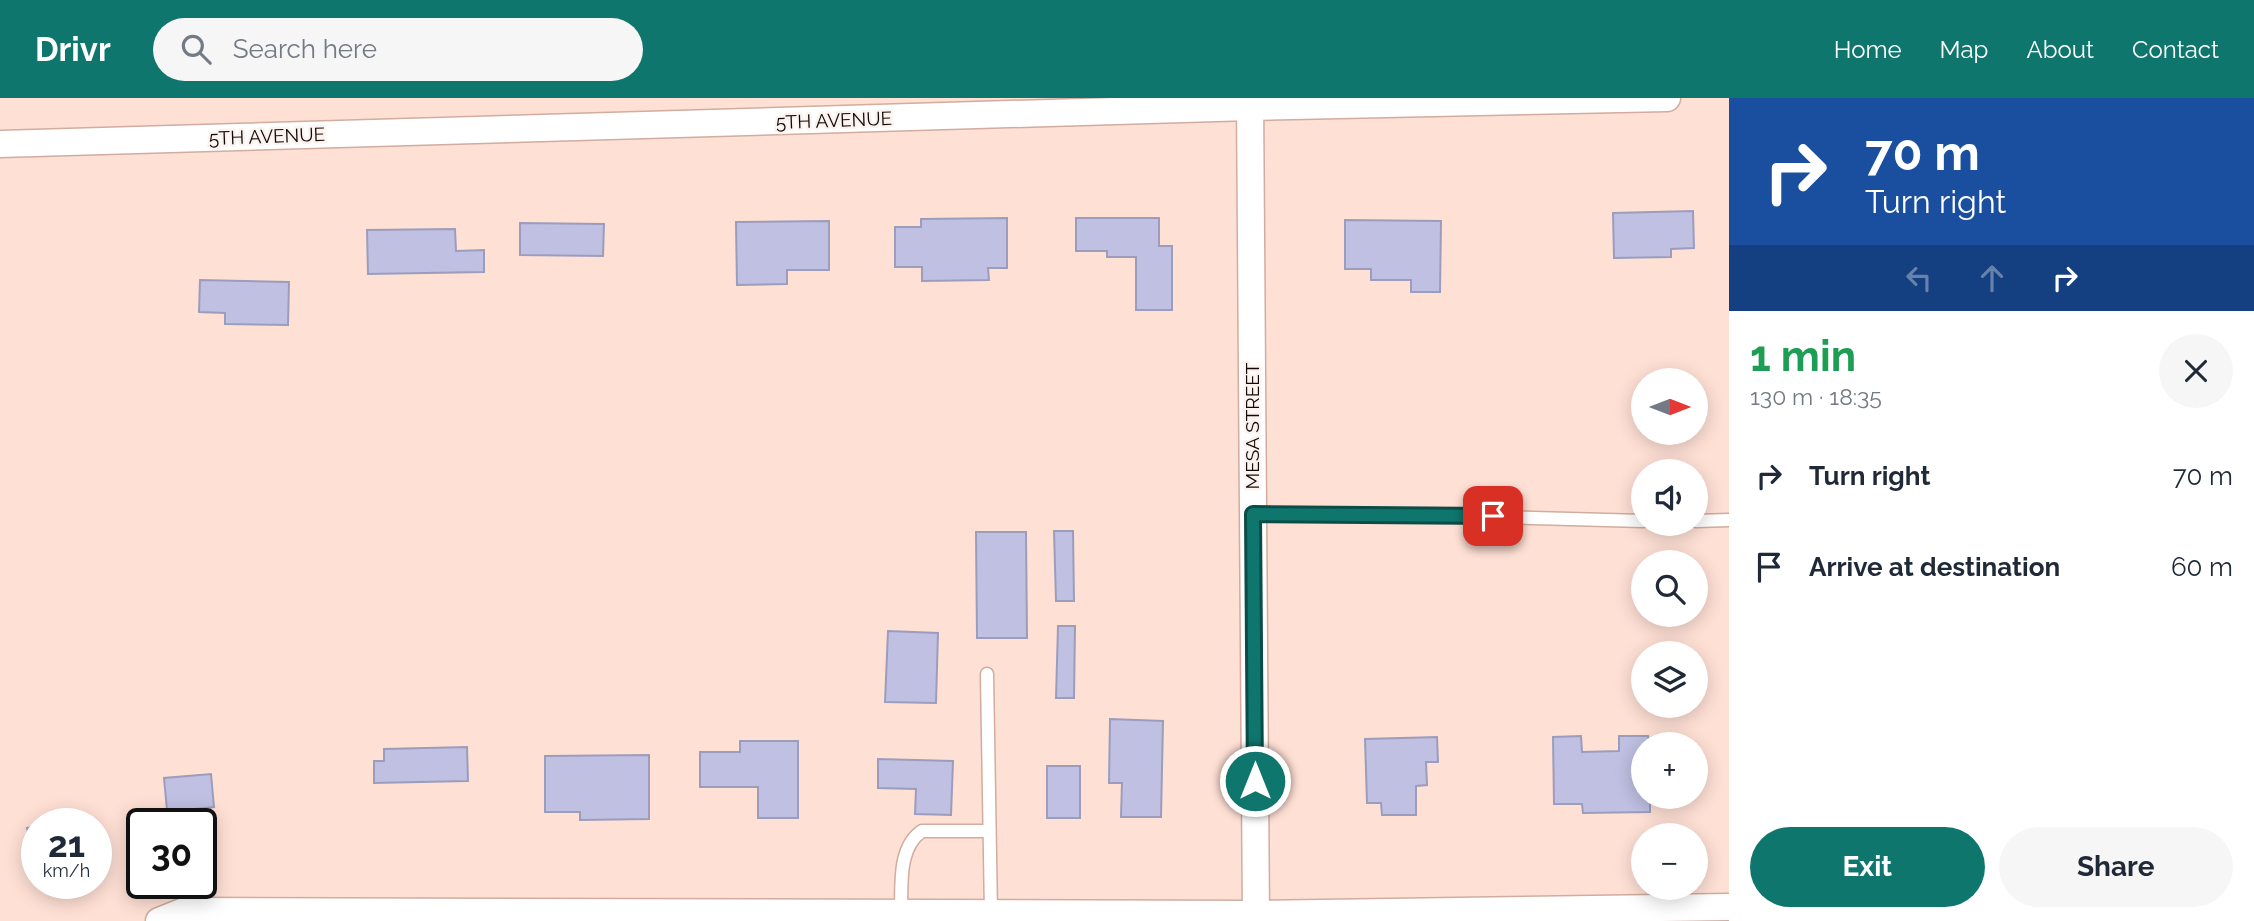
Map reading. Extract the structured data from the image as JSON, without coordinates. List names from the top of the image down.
{
  "streets": {
    "street": ["5TH AVENUE", "MESA STREET"]
  },
  "crossings": [
    ["5TH AVENUE", "MESA STREET"]
  ],
  "north": "right",
  "page": {
    "header": "Drivr",
    "search": "Search here",
    "nav": [
      "Home",
      "Map",
      "About",
      "Contact"
    ],
    "turn": ["70 m", "Turn right"],
    "heading": ["1 min", "130 m · 18:35"],
    "map_buttons": ["+", "−"],
    "list": [
      {
        "name": "Turn right",
        "value": "70 m"
      },
      {
        "name": "Arrive at destination",
        "value": "60 m"
      }
    ],
    "speed": "21 km/h",
    "limit": "30",
    "buttons": ["Exit", "Share"]
  }
}
